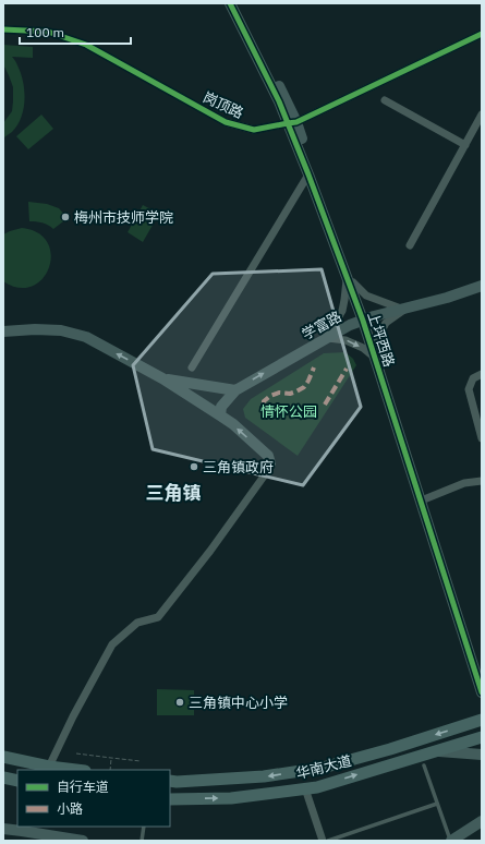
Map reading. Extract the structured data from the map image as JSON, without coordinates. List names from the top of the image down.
{
  "streets": {
    "main road": ["华南大道"],
    "street": ["岗顶路", "学富路", "上坪西路"]
  },
  "crossings": [
    ["岗顶路", "上坪西路"],
    ["学富路", "上坪西路"]
  ],
  "districts": ["三角镇"],
  "parks": ["情怀公园"],
  "places": ["梅州市技师学院", "三角镇政府", "三角镇中心小学"],
  "legend": ["自行车道", "小路"],
  "scale_bar": "100 m"
}
